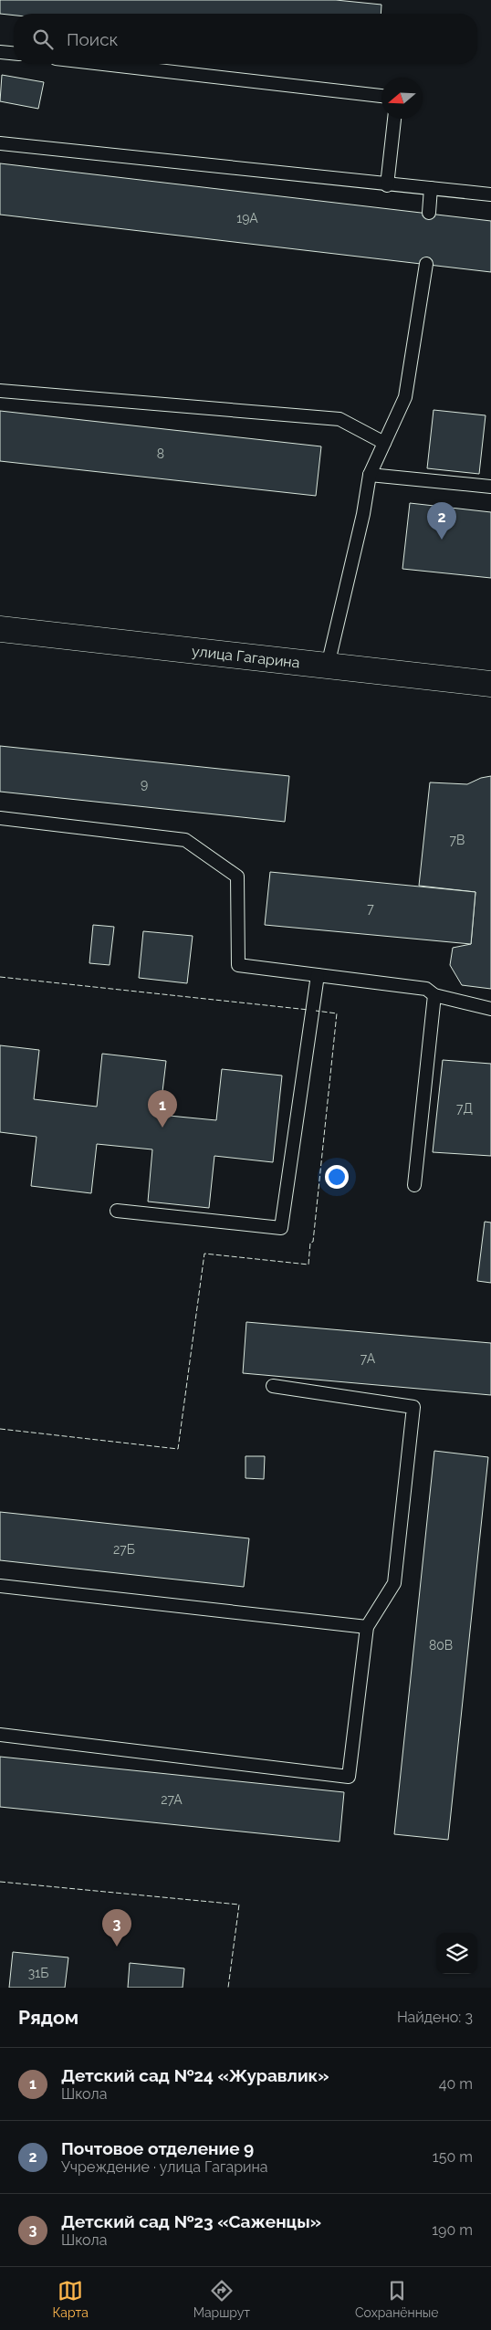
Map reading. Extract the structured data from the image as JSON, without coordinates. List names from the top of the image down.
{
  "streets": {
    "street": ["улица Гагарина"]
  },
  "house_numbers": [
    "19А",
    "8",
    "9",
    "7В",
    "7",
    "7Д",
    "7А",
    "27Б",
    "80В",
    "27А",
    "31Б"
  ],
  "north": "left",
  "page": {
    "search": "Поиск",
    "pins": ["2", "1", "3"],
    "heading": ["Рядом", "Найдено: 3"],
    "list": [
      {
        "mark": "1",
        "name": "Детский сад №24 «Журавлик»",
        "note": "Школа",
        "value": "40 m"
      },
      {
        "mark": "2",
        "name": "Почтовое отделение 9",
        "note": "Учреждение · улица Гагарина",
        "value": "150 m"
      },
      {
        "mark": "3",
        "name": "Детский сад №23 «Саженцы»",
        "note": "Школа",
        "value": "190 m"
      }
    ],
    "nav": ["Карта", "Маршрут", "Сохранённые"]
  }
}
